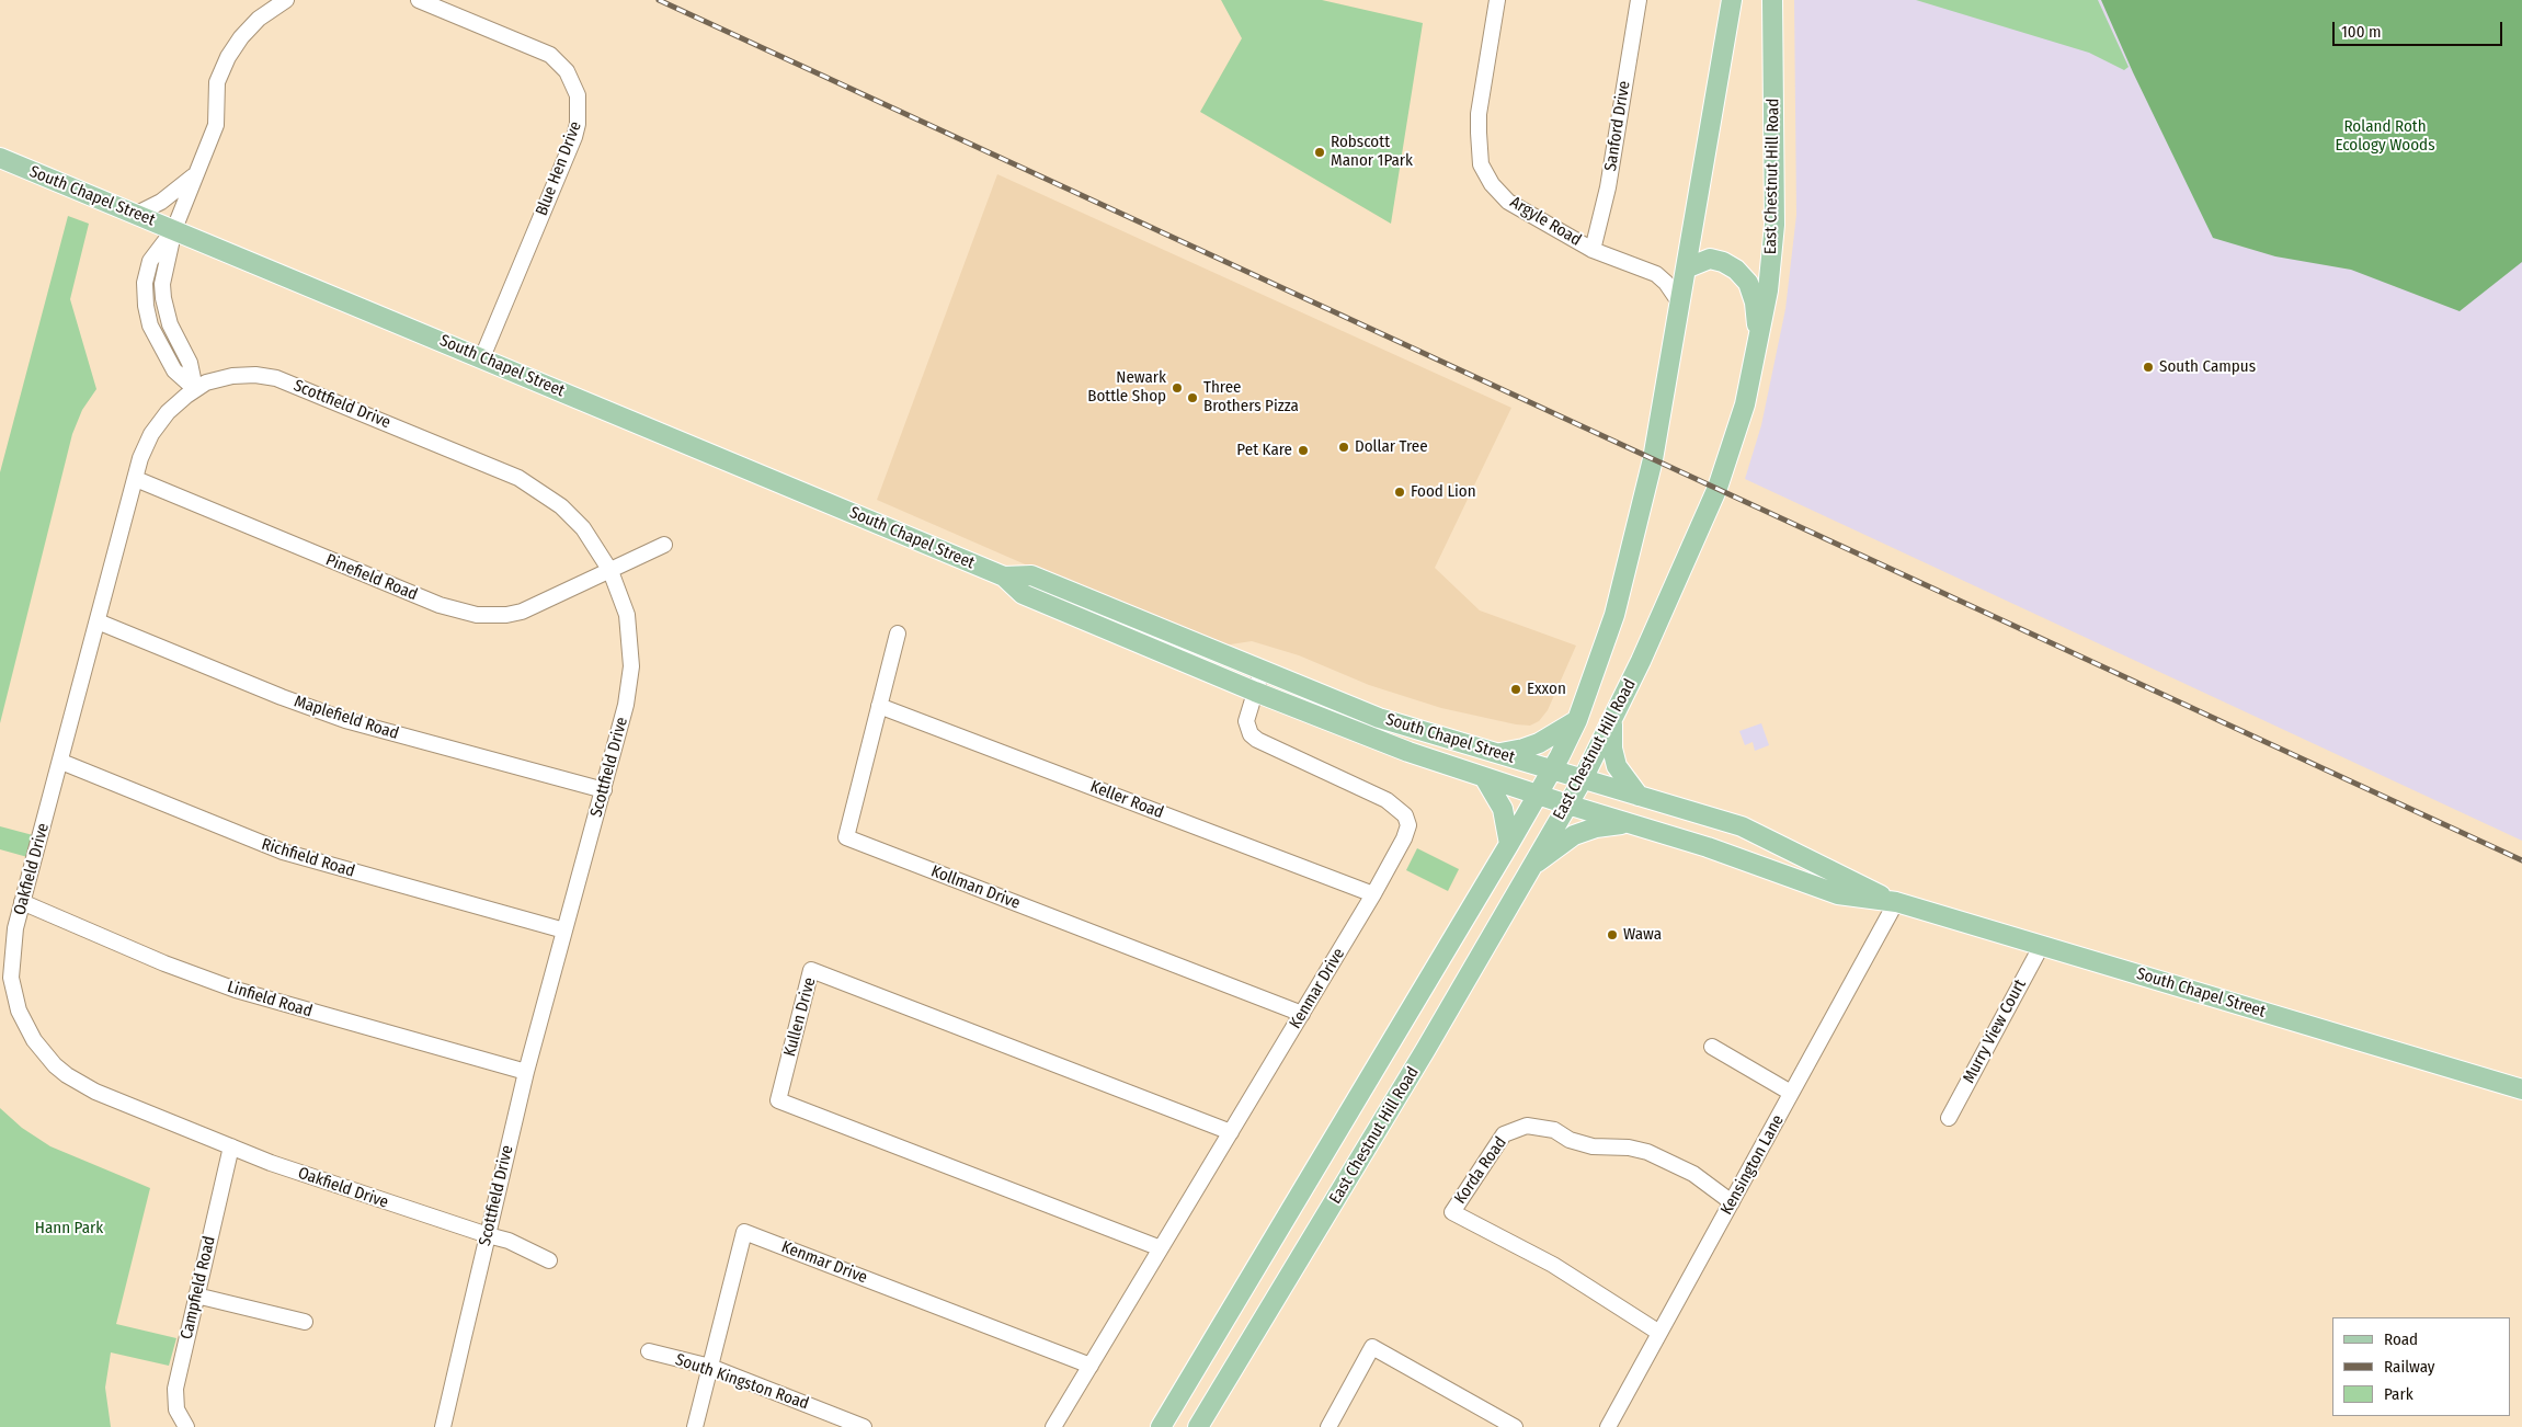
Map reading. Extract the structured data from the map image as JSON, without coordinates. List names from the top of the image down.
{
  "streets": {
    "main road": ["East Chestnut Hill Road", "South Chapel Street"],
    "street": [
      "Sanford Drive",
      "Blue Hen Drive",
      "Argyle Road",
      "Scottfield Drive",
      "Pinefield Road",
      "Maplefield Road",
      "Keller Road",
      "Richfield Road",
      "Oakfield Drive",
      "Kollman Drive",
      "Kenmar Drive",
      "Linfield Road",
      "Kullen Drive",
      "Murry View Court",
      "Kensington Lane",
      "Korda Road",
      "Campfield Road",
      "South Kingston Road"
    ]
  },
  "crossings": [
    ["Sanford Drive", "Argyle Road"],
    ["Blue Hen Drive", "South Chapel Street"],
    ["East Chestnut Hill Road", "South Chapel Street"],
    ["East Chestnut Hill Road", "Argyle Road"],
    ["South Chapel Street", "Kenmar Drive"],
    ["South Chapel Street", "Murry View Court"],
    ["South Chapel Street", "Kensington Lane"],
    ["Scottfield Drive", "Pinefield Road"],
    ["Scottfield Drive", "Maplefield Road"],
    ["Scottfield Drive", "Richfield Road"],
    ["Scottfield Drive", "Oakfield Drive"],
    ["Scottfield Drive", "Linfield Road"],
    ["Pinefield Road", "Oakfield Drive"],
    ["Maplefield Road", "Oakfield Drive"],
    ["Keller Road", "Kollman Drive"],
    ["Keller Road", "Kenmar Drive"],
    ["Richfield Road", "Oakfield Drive"],
    ["Oakfield Drive", "Linfield Road"],
    ["Oakfield Drive", "Campfield Road"],
    ["Kollman Drive", "Kenmar Drive"],
    ["Kenmar Drive", "Kullen Drive"],
    ["Kenmar Drive", "South Kingston Road"],
    ["Kensington Lane", "Korda Road"]
  ],
  "parks": ["Roland Roth Ecology Woods", "Hann Park"],
  "places": [
    "Robscott Manor 1Park",
    "South Campus",
    "Newark Bottle Shop",
    "Three Brothers Pizza",
    "Dollar Tree",
    "Pet Kare",
    "Food Lion",
    "Exxon",
    "Wawa"
  ],
  "legend": ["Road", "Railway", "Park"],
  "scale_bar": "100 m"
}
